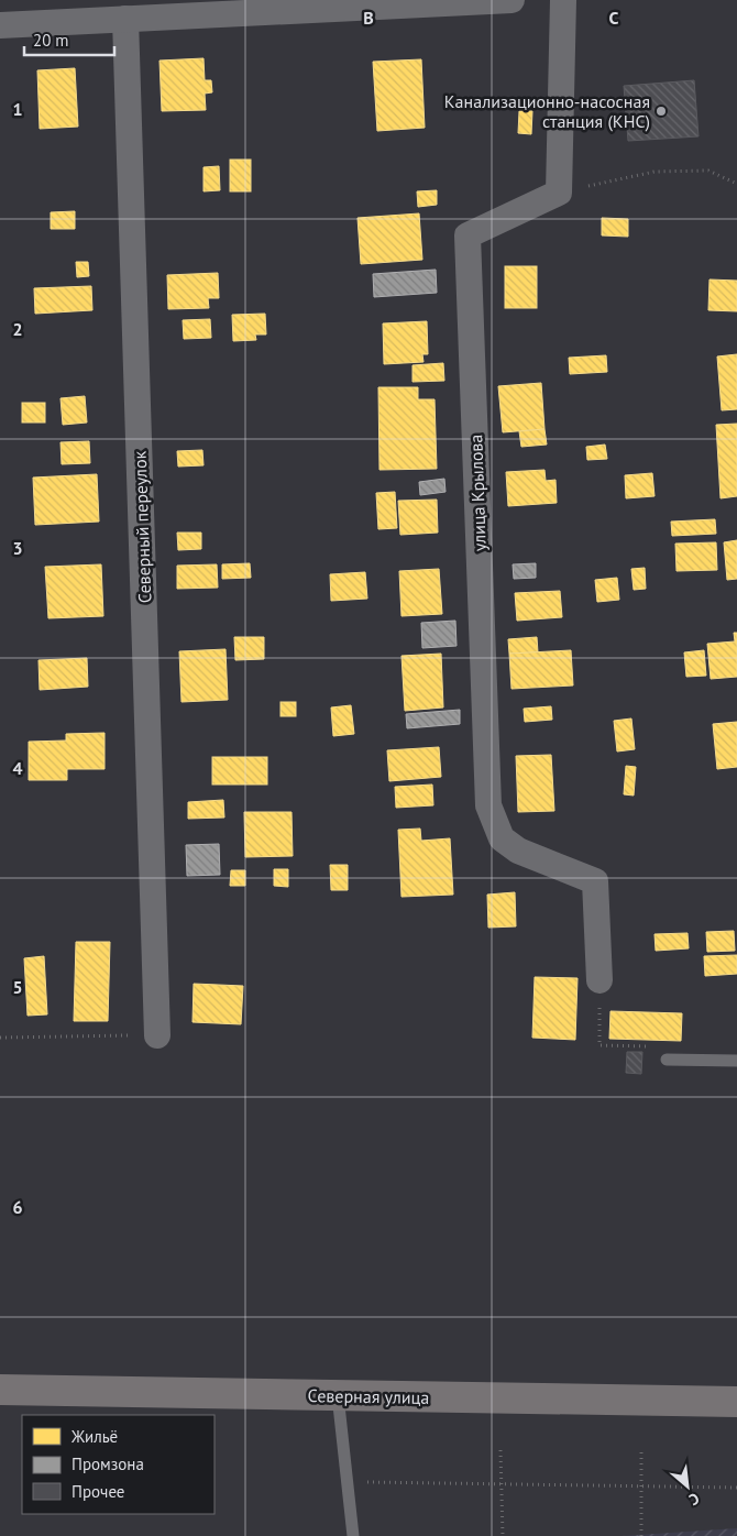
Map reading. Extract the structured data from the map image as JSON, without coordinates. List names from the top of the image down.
{
  "streets": {
    "main road": ["Северная улица"],
    "street": ["улица Крылова", "Северный переулок"]
  },
  "places": ["Канализационно-насосная станция (КНС)"],
  "legend": ["Жильё", "Промзона", "Прочее"],
  "scale_bar": "20 m",
  "north": "bottom right",
  "grid": {
    "columns": ["B", "C"],
    "rows": [
      "1",
      "2",
      "3",
      "4",
      "5",
      "6"
    ]
  }
}
